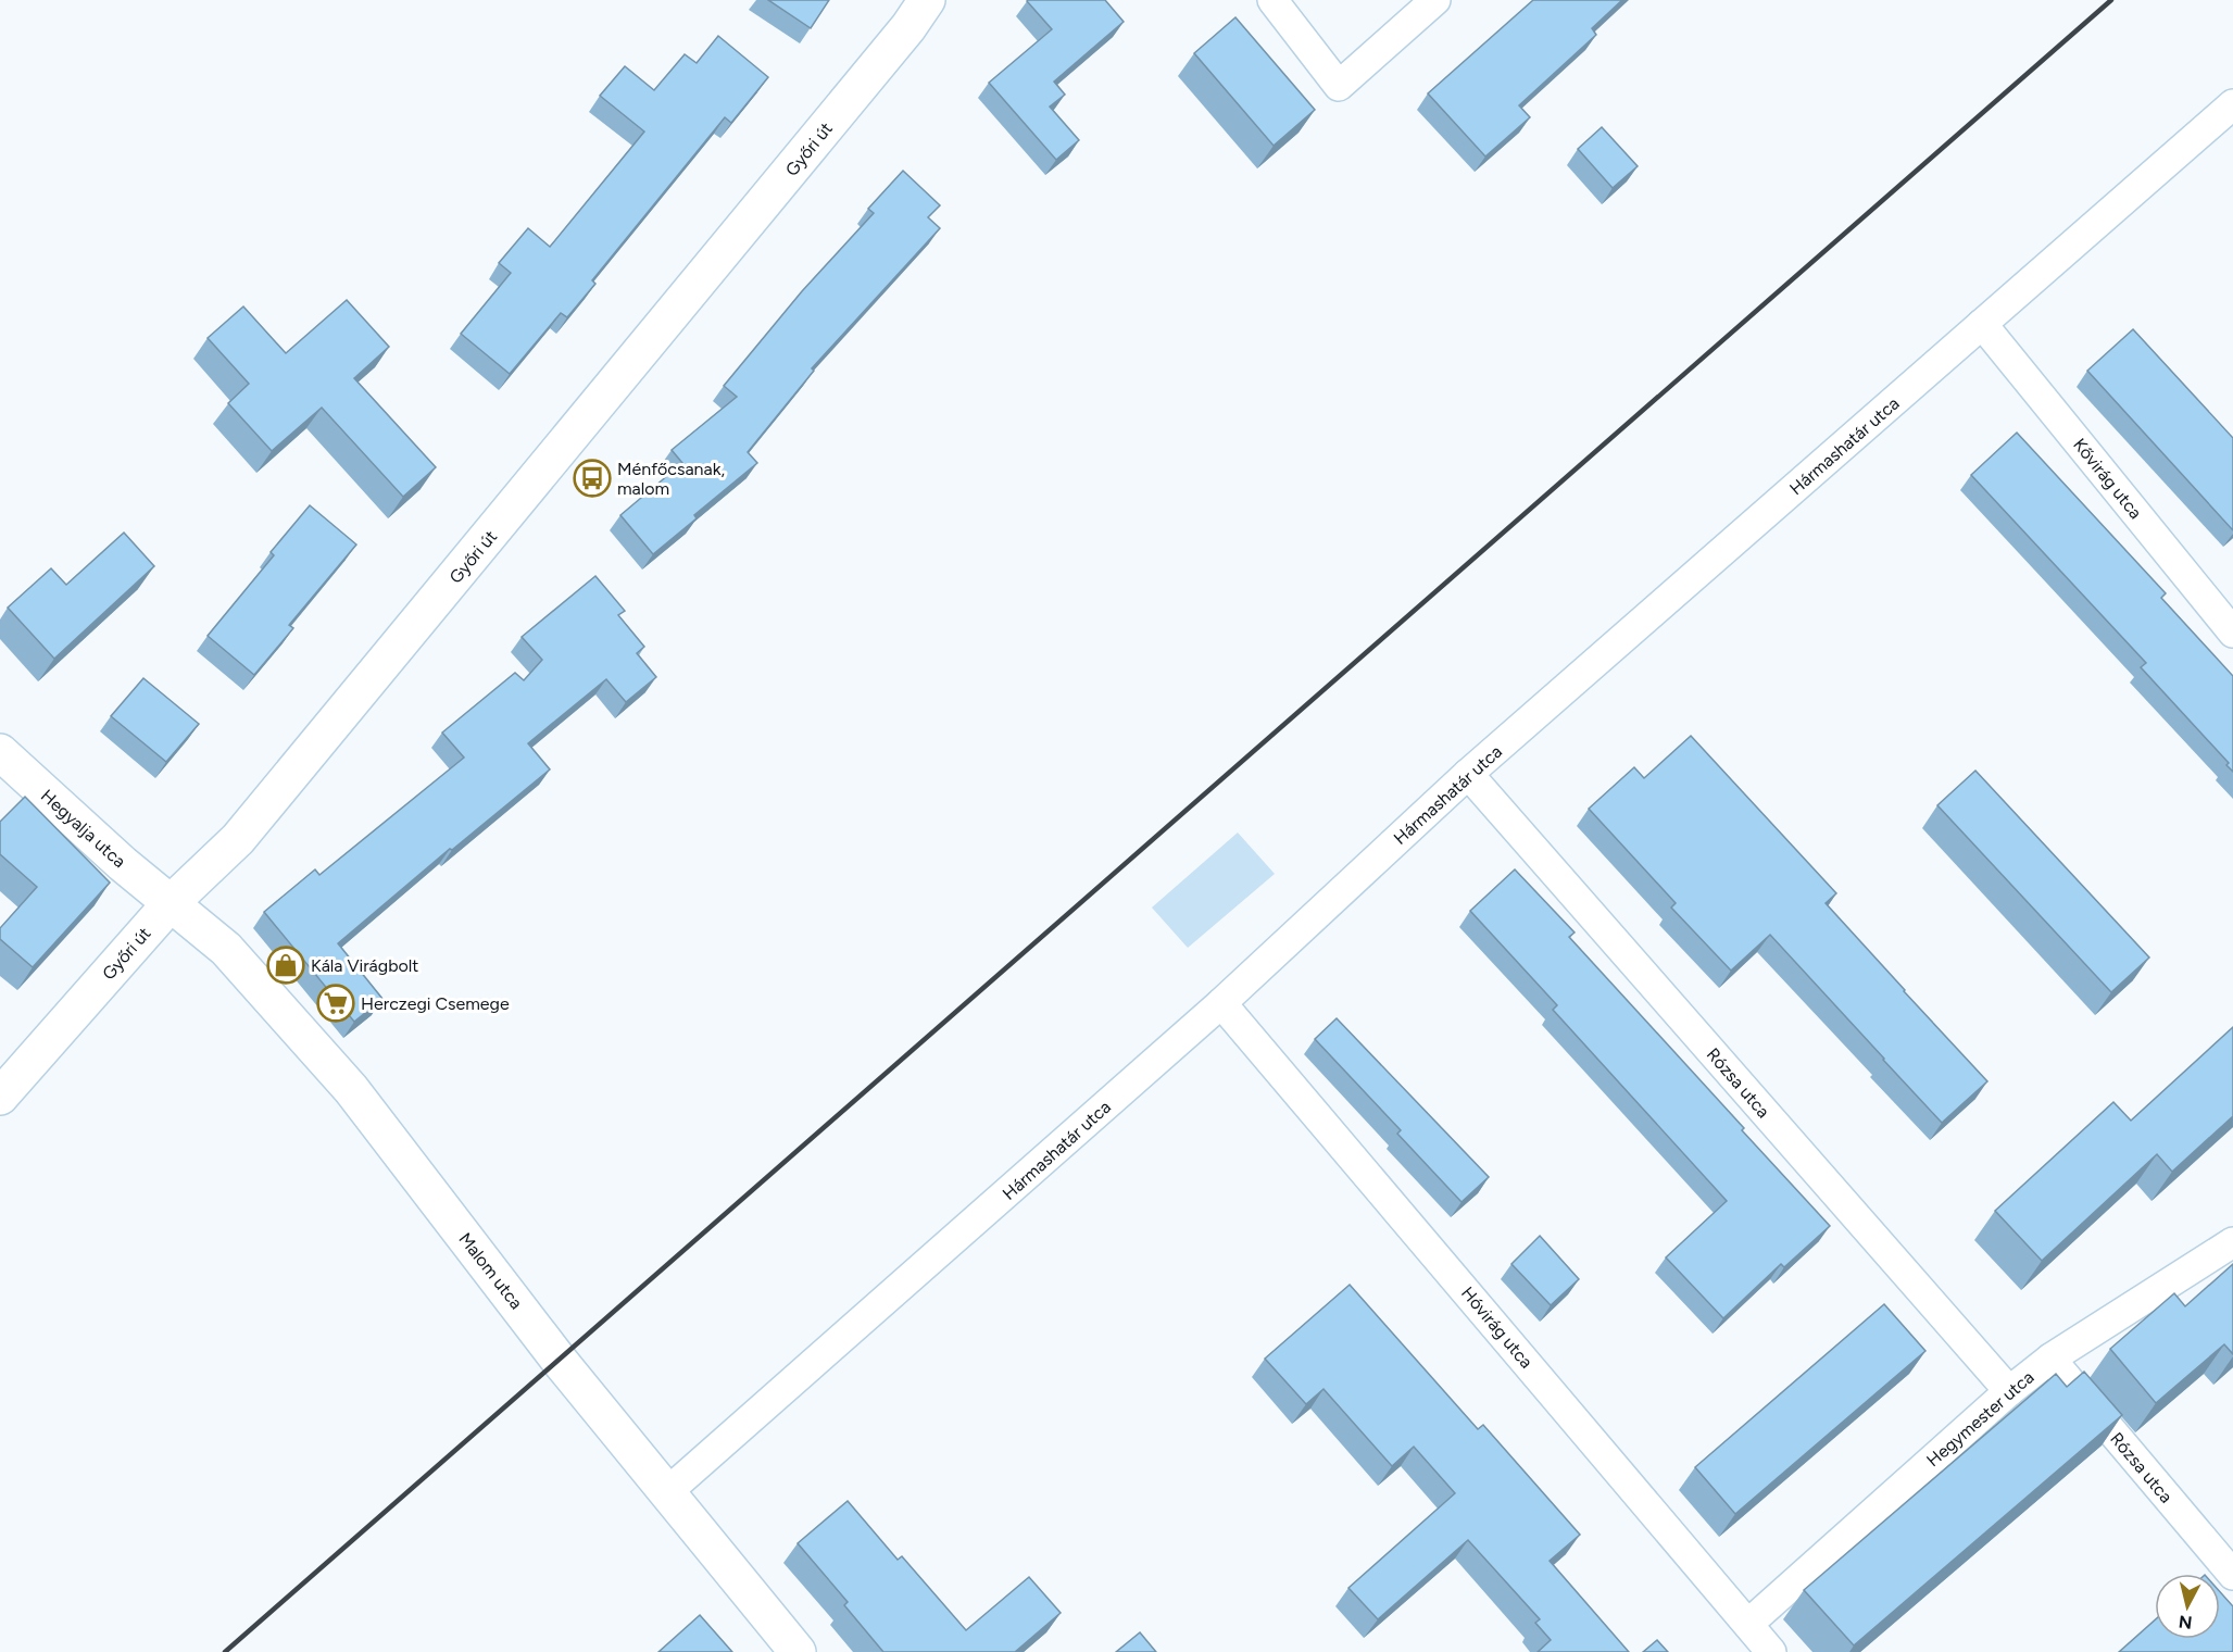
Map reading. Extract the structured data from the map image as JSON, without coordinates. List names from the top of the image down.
{
  "streets": {
    "street": [
      "Győri út",
      "Hármashatár utca",
      "Kővirág utca",
      "Hegyalja utca",
      "Rózsa utca",
      "Malom utca",
      "Hóvirág utca",
      "Hegymester utca"
    ]
  },
  "crossings": [
    ["Győri út", "Hegyalja utca"],
    ["Győri út", "Malom utca"],
    ["Hármashatár utca", "Kővirág utca"],
    ["Hármashatár utca", "Rózsa utca"],
    ["Hármashatár utca", "Malom utca"],
    ["Hármashatár utca", "Hóvirág utca"],
    ["Hegyalja utca", "Malom utca"],
    ["Rózsa utca", "Hegymester utca"],
    ["Hóvirág utca", "Hegymester utca"]
  ],
  "places": {
    "bus stop": ["Ménfőcsanak, malom"],
    "shop": ["Kála Virágbolt"],
    "supermarket": ["Herczegi Csemege"]
  },
  "north": "bottom"
}
